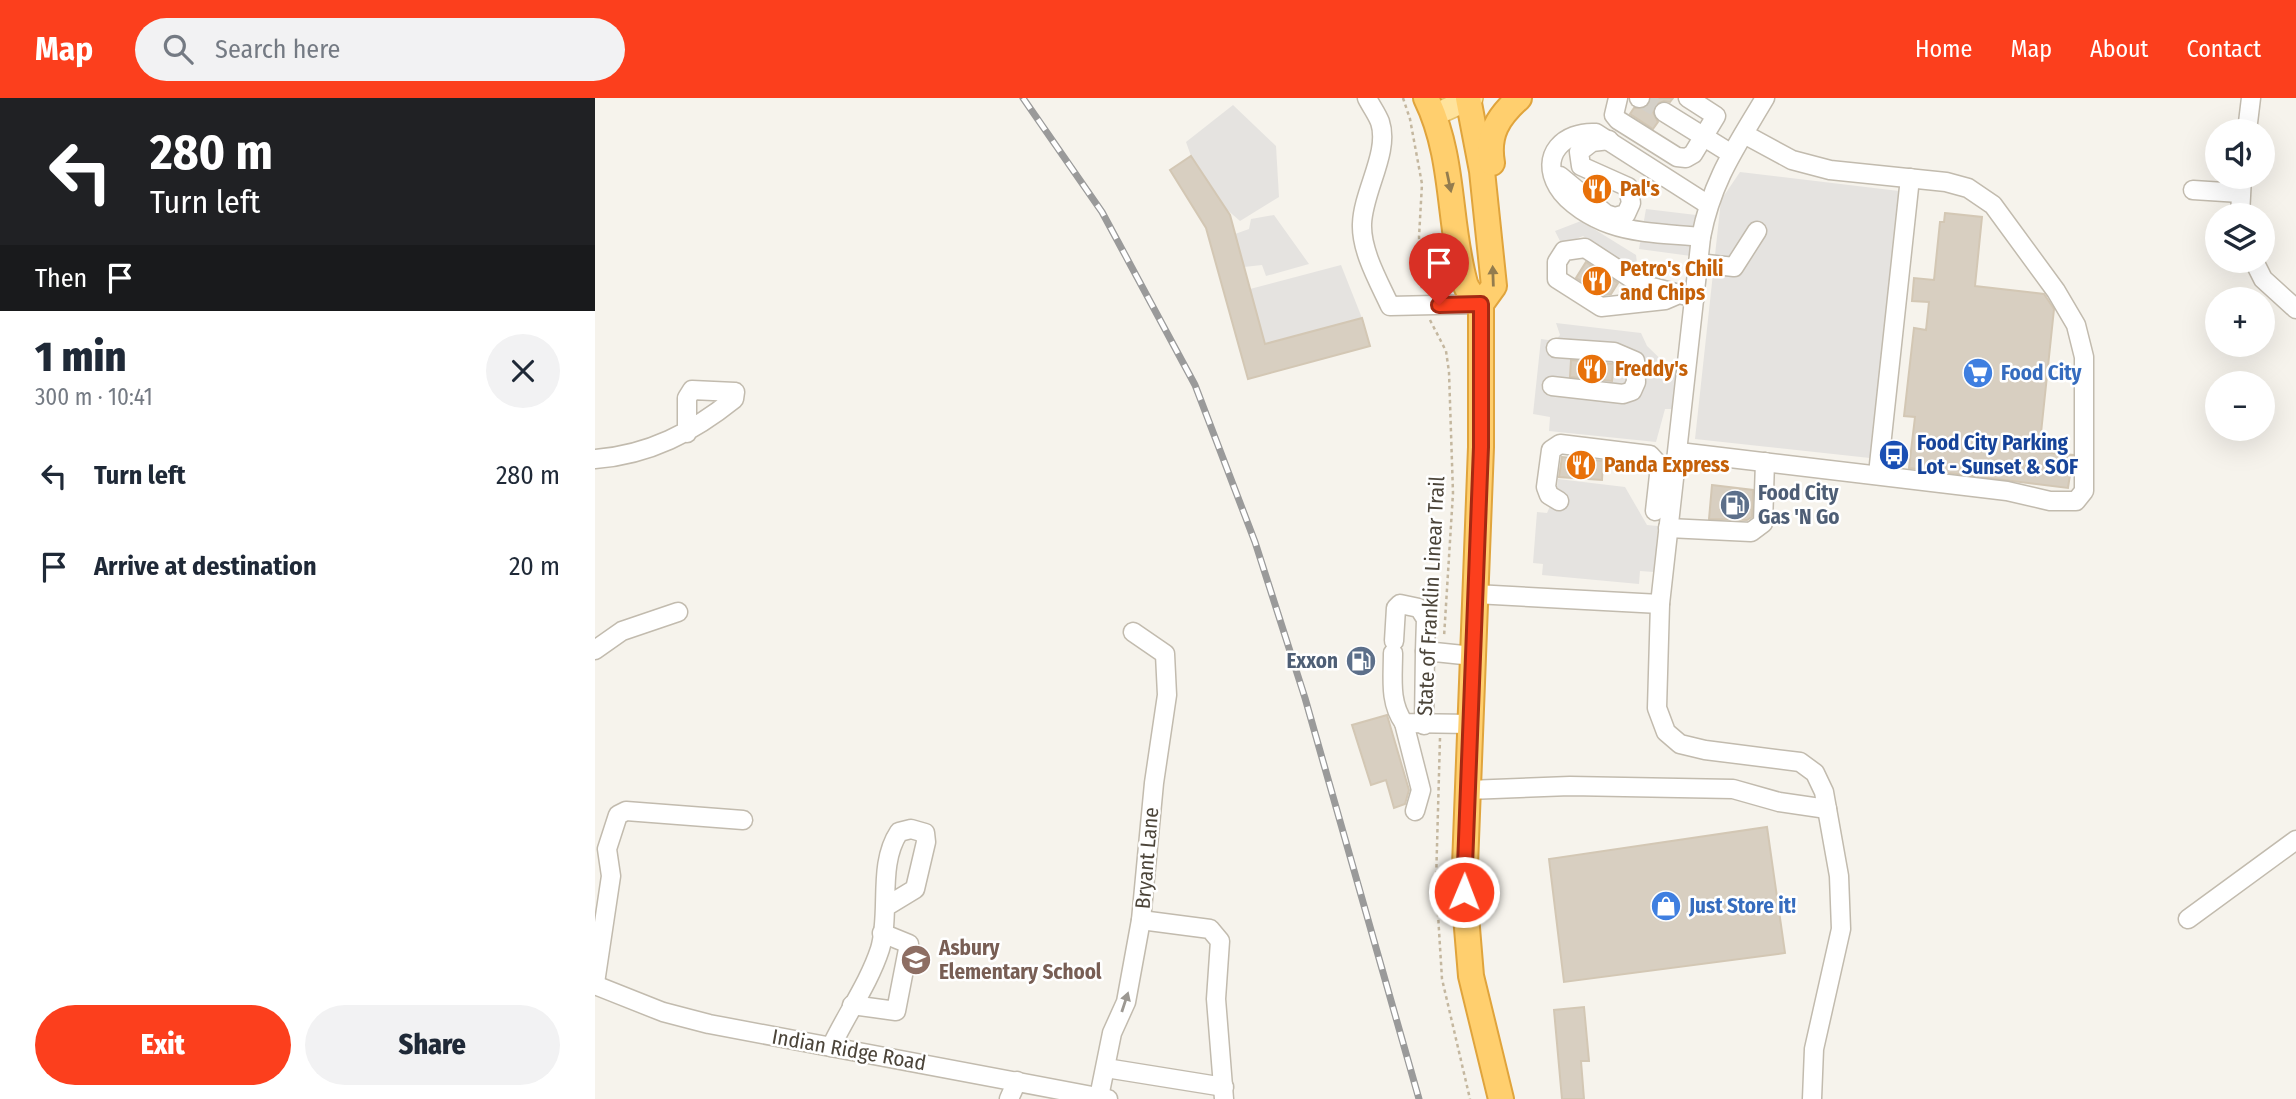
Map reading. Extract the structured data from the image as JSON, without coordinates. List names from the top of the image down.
{
  "streets": {
    "street": ["Bryant Lane", "Indian Ridge Road"],
    "path": ["State of Franklin Linear Trail"]
  },
  "crossings": [
    ["Bryant Lane", "Indian Ridge Road"]
  ],
  "places": {
    "restaurant": [
      "Pal's",
      "Petro's Chili and Chips",
      "Freddy's",
      "Panda Express"
    ],
    "supermarket": ["Food City"],
    "bus stop": ["Food City Parking Lot - Sunset & SOF"],
    "fuel station": ["Food City Gas 'N Go", "Exxon"],
    "shop": ["Just Store it!"],
    "school or university": ["Asbury Elementary School"]
  },
  "page": {
    "header": "Map",
    "search": "Search here",
    "nav": [
      "Home",
      "Map",
      "About",
      "Contact"
    ],
    "turn": ["280 m", "Turn left"],
    "map_buttons": ["+", "−"],
    "then": "Then",
    "heading": ["1 min", "300 m · 10:41"],
    "list": [
      {
        "name": "Turn left",
        "value": "280 m"
      },
      {
        "name": "Arrive at destination",
        "value": "20 m"
      }
    ],
    "buttons": ["Exit", "Share"]
  }
}
